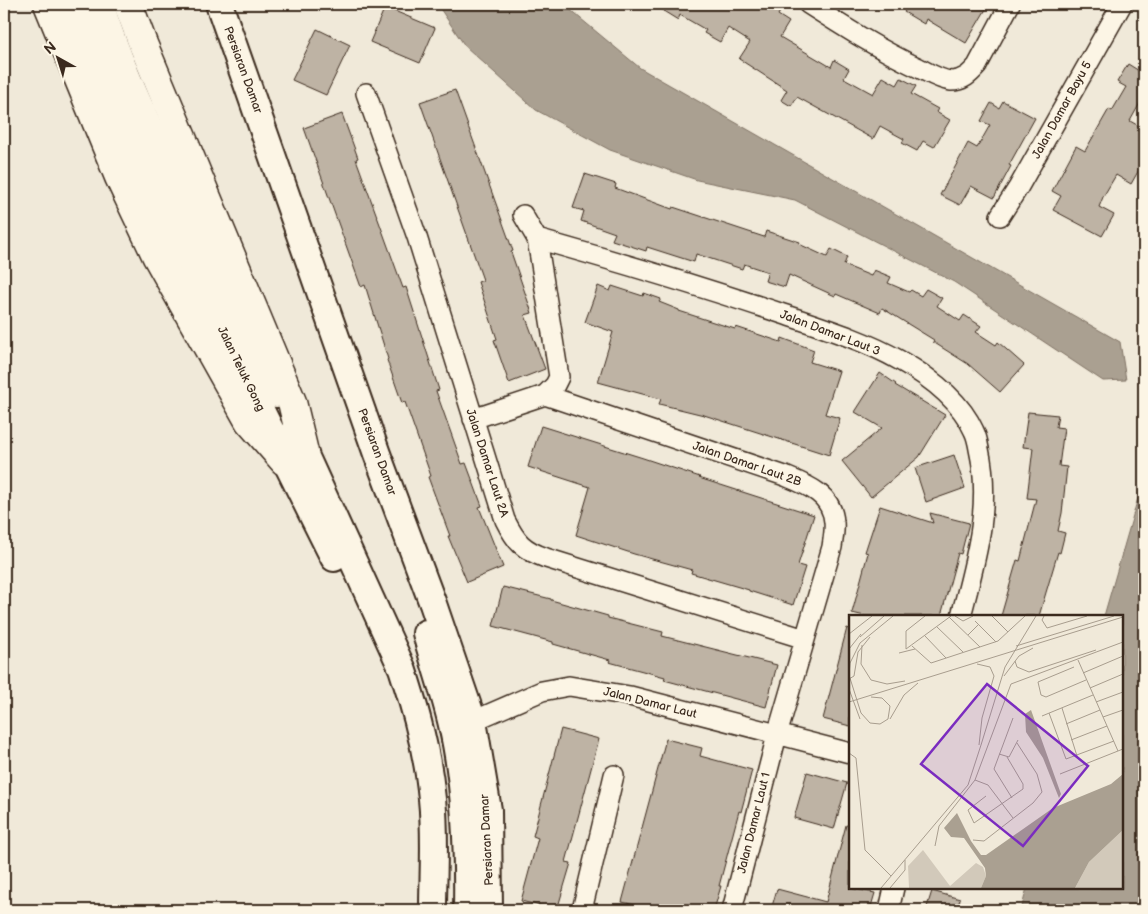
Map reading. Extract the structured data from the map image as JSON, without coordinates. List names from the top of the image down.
{
  "streets": {
    "street": [
      "Persiaran Damar",
      "Jalan Damar Bayu 5",
      "Jalan Damar Laut 3",
      "Jalan Teluk Gong",
      "Jalan Damar Laut 2A",
      "Jalan Damar Laut 2B",
      "Jalan Damar Laut",
      "Jalan Damar Laut 1"
    ]
  },
  "crossings": [
    ["Persiaran Damar", "Jalan Damar Laut"],
    ["Jalan Damar Laut 2A", "Jalan Damar Laut 2B"],
    ["Jalan Damar Laut 2B", "Jalan Damar Laut"],
    ["Jalan Damar Laut 2B", "Jalan Damar Laut 1"],
    ["Jalan Damar Laut", "Jalan Damar Laut 1"]
  ],
  "north": "top left"
}
